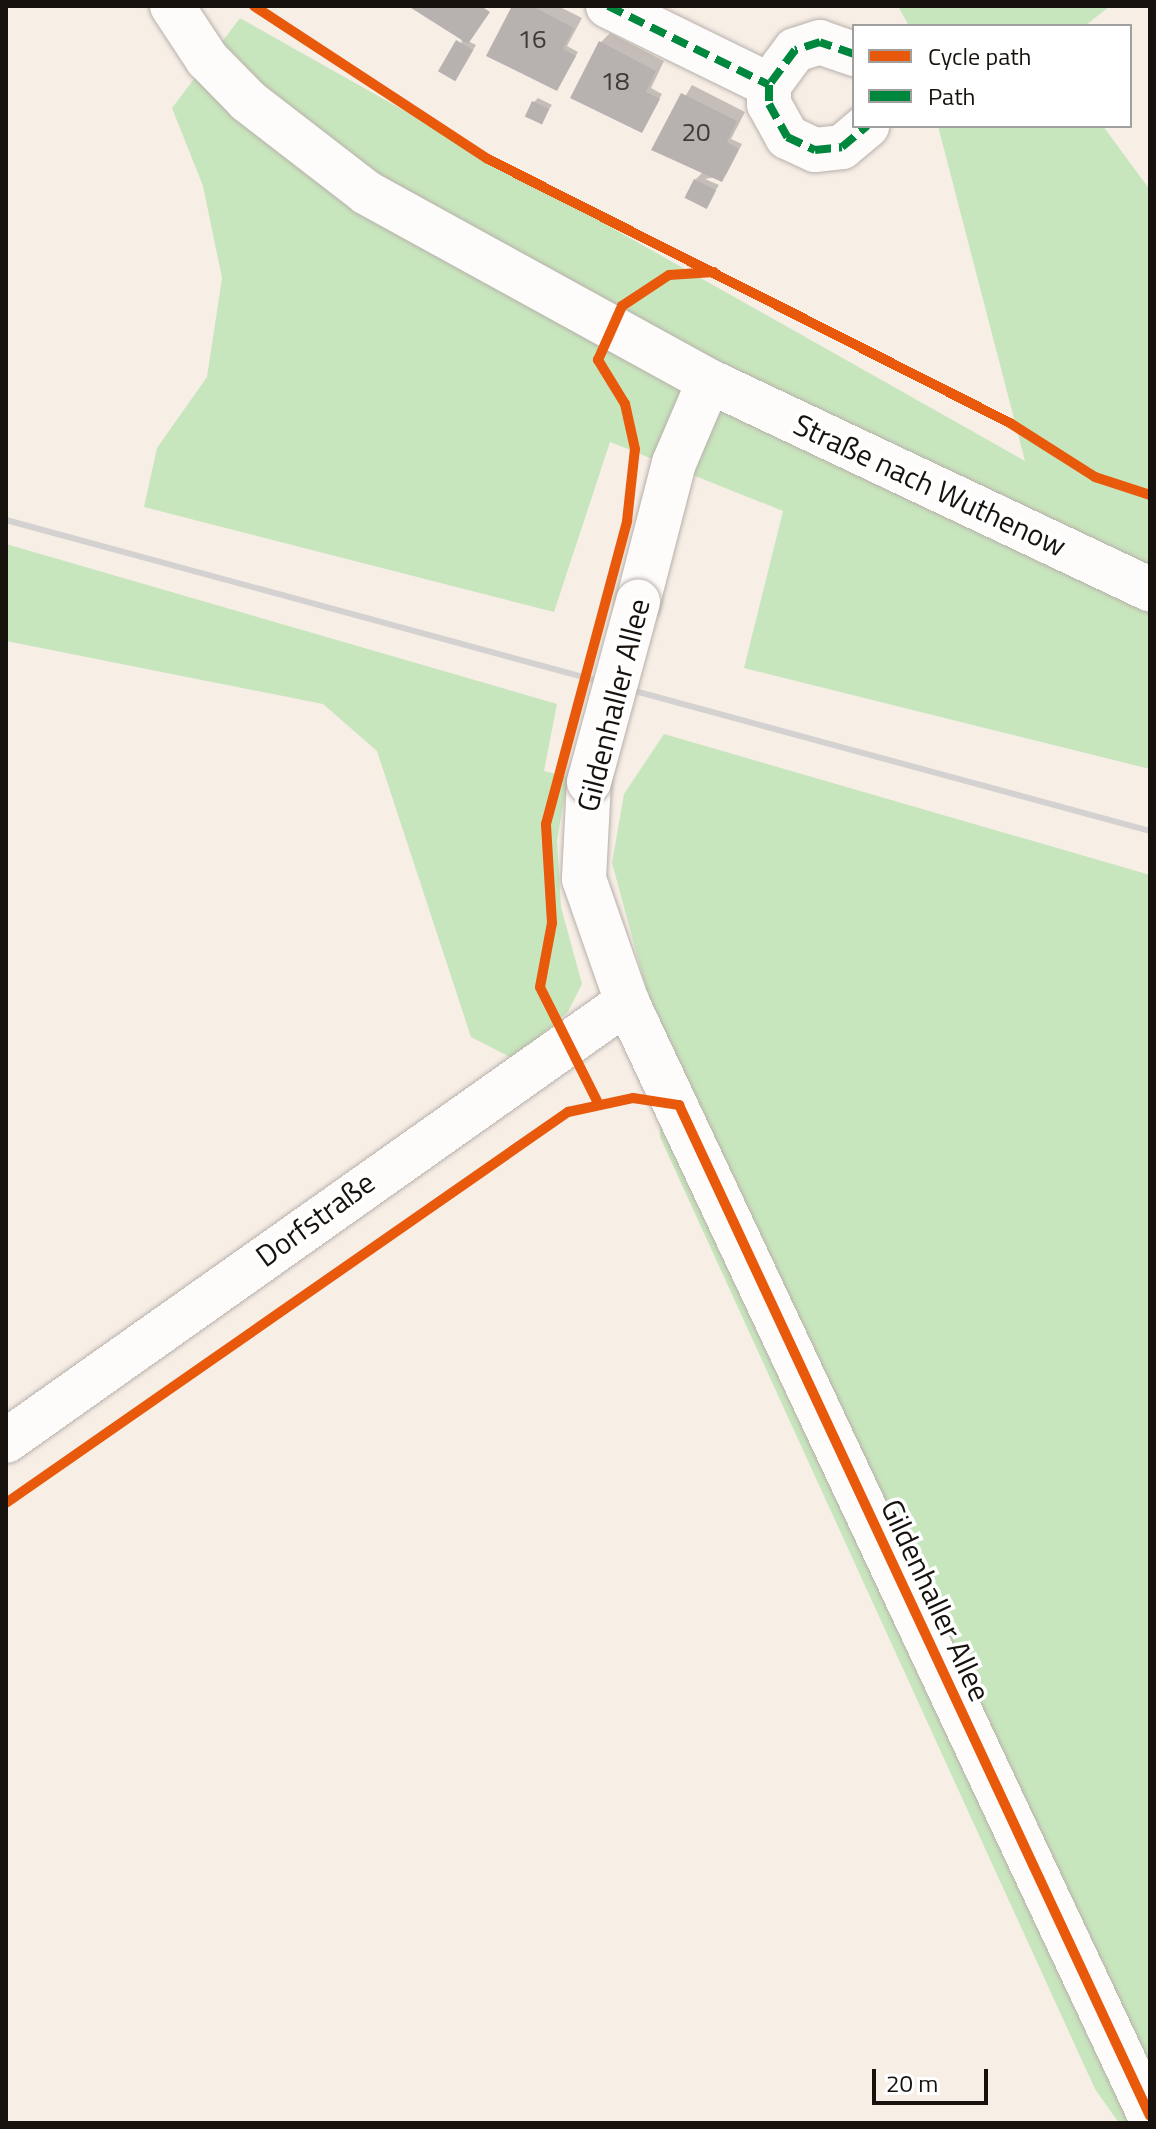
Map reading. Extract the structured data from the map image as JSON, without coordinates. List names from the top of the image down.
{
  "streets": {
    "street": ["Straße nach Wuthenow", "Gildenhaller Allee", "Dorfstraße"]
  },
  "crossings": [
    ["Straße nach Wuthenow", "Gildenhaller Allee"],
    ["Gildenhaller Allee", "Dorfstraße"]
  ],
  "house_numbers": ["16", "18", "20"],
  "legend": ["Cycle path", "Path"],
  "scale_bar": "20 m"
}
